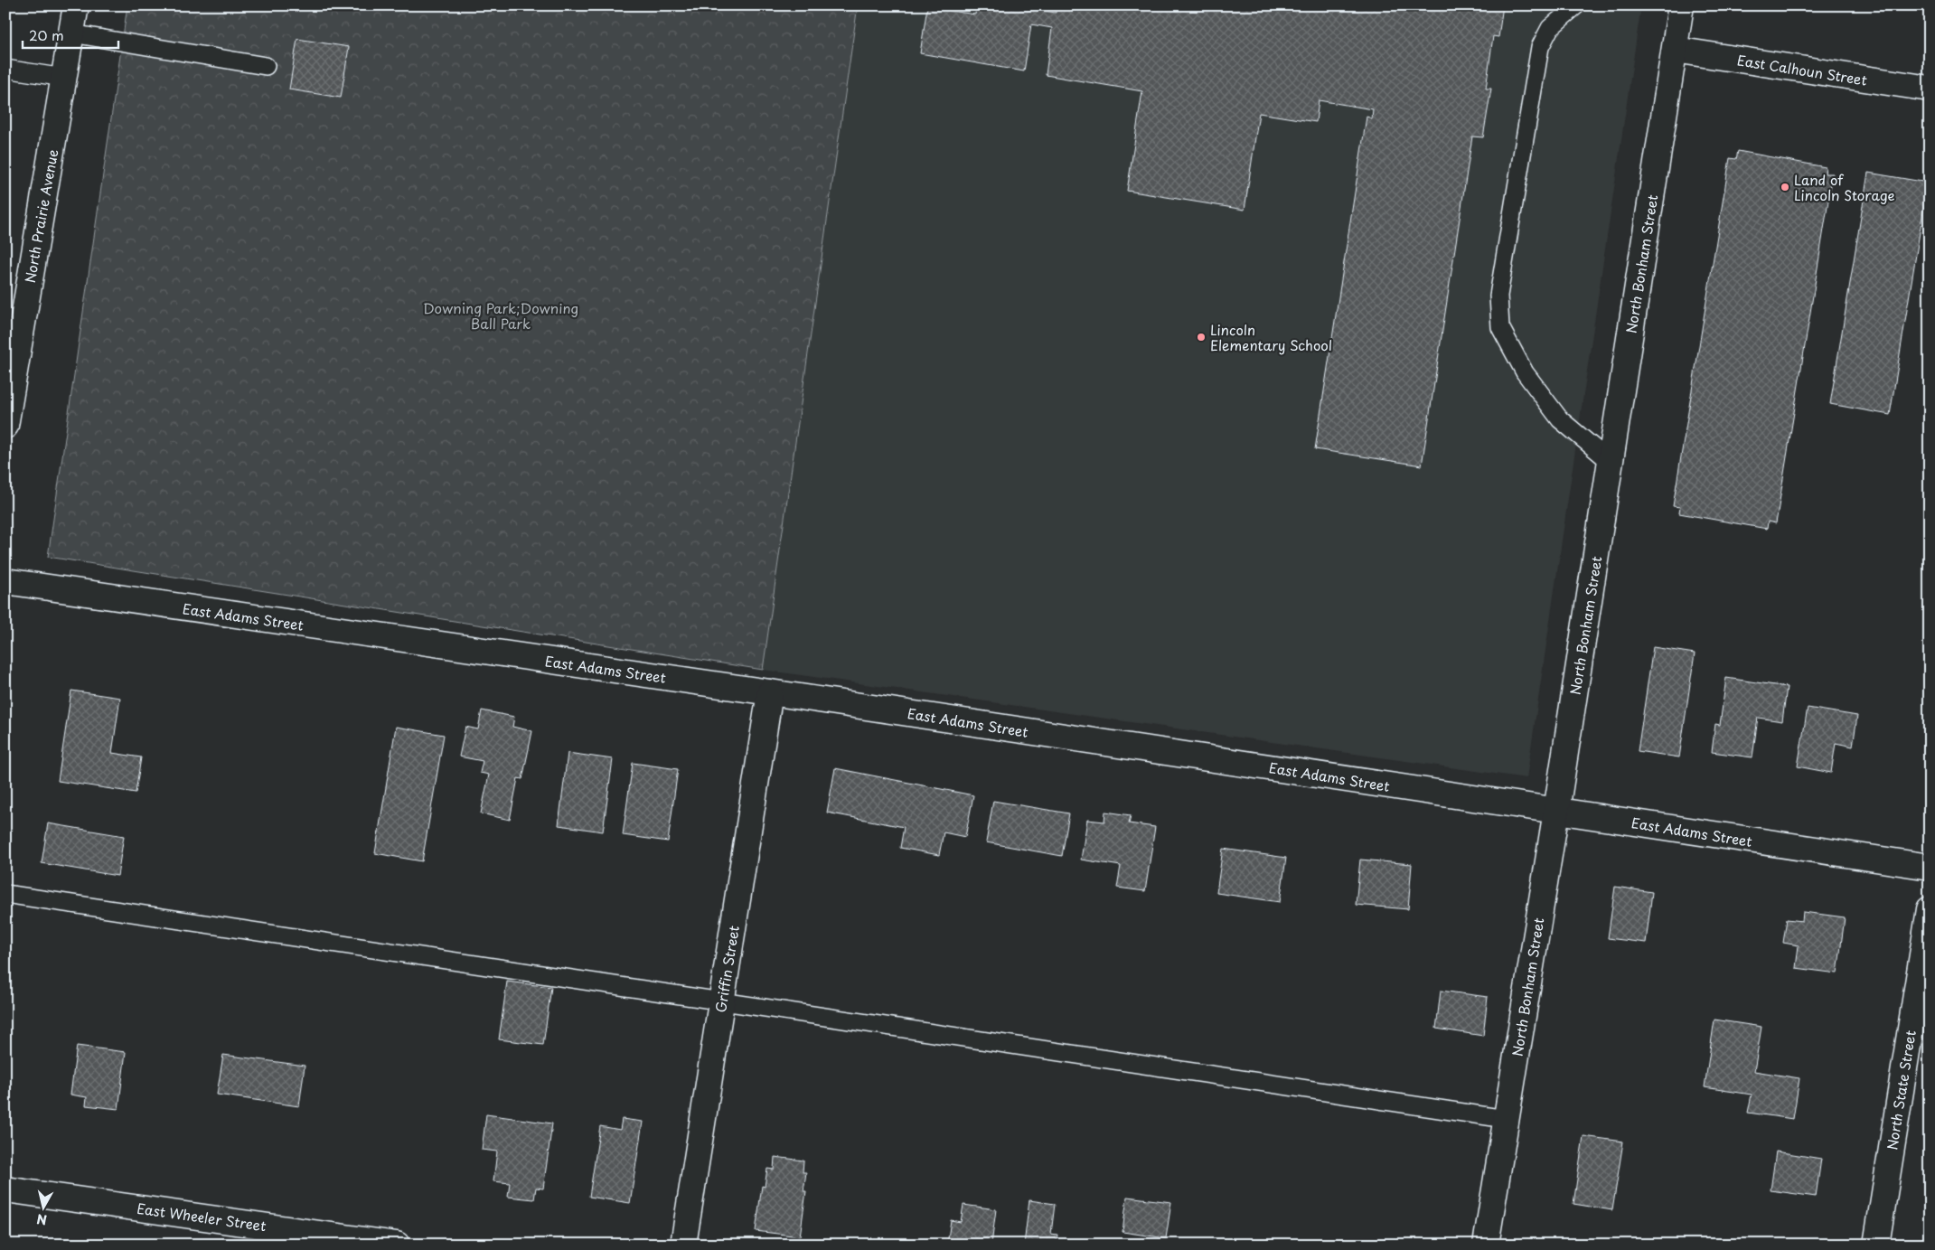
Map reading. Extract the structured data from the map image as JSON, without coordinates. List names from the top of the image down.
{
  "streets": {
    "street": [
      "East Calhoun Street",
      "North Prairie Avenue",
      "North Bonham Street",
      "East Adams Street",
      "Griffin Street",
      "North State Street",
      "East Wheeler Street"
    ]
  },
  "crossings": [
    ["East Calhoun Street", "North Bonham Street"],
    ["North Bonham Street", "East Adams Street"],
    ["East Adams Street", "Griffin Street"]
  ],
  "parks": ["Downing Park;Downing Ball Park"],
  "places": ["Land of Lincoln Storage", "Lincoln Elementary School"],
  "scale_bar": "20 m",
  "north": "bottom"
}
